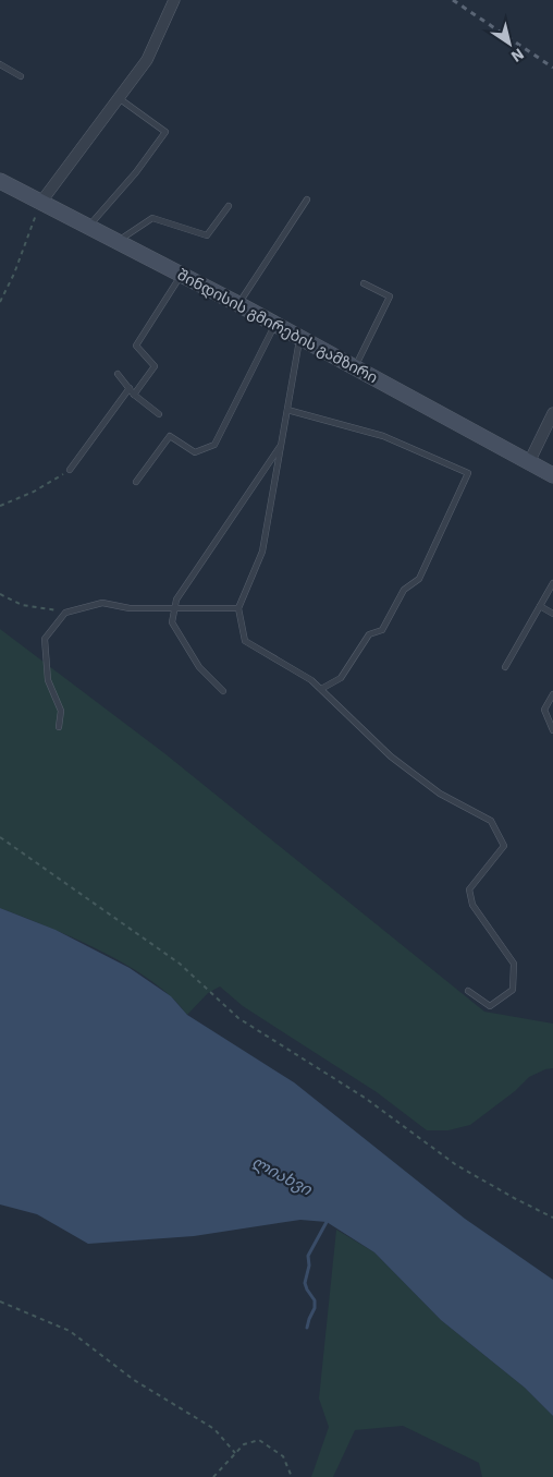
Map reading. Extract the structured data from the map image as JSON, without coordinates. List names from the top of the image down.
{
  "streets": {
    "main road": ["შინდისის გმირების გამზირი"]
  },
  "water": ["ლიახვი"],
  "north": "bottom right"
}
